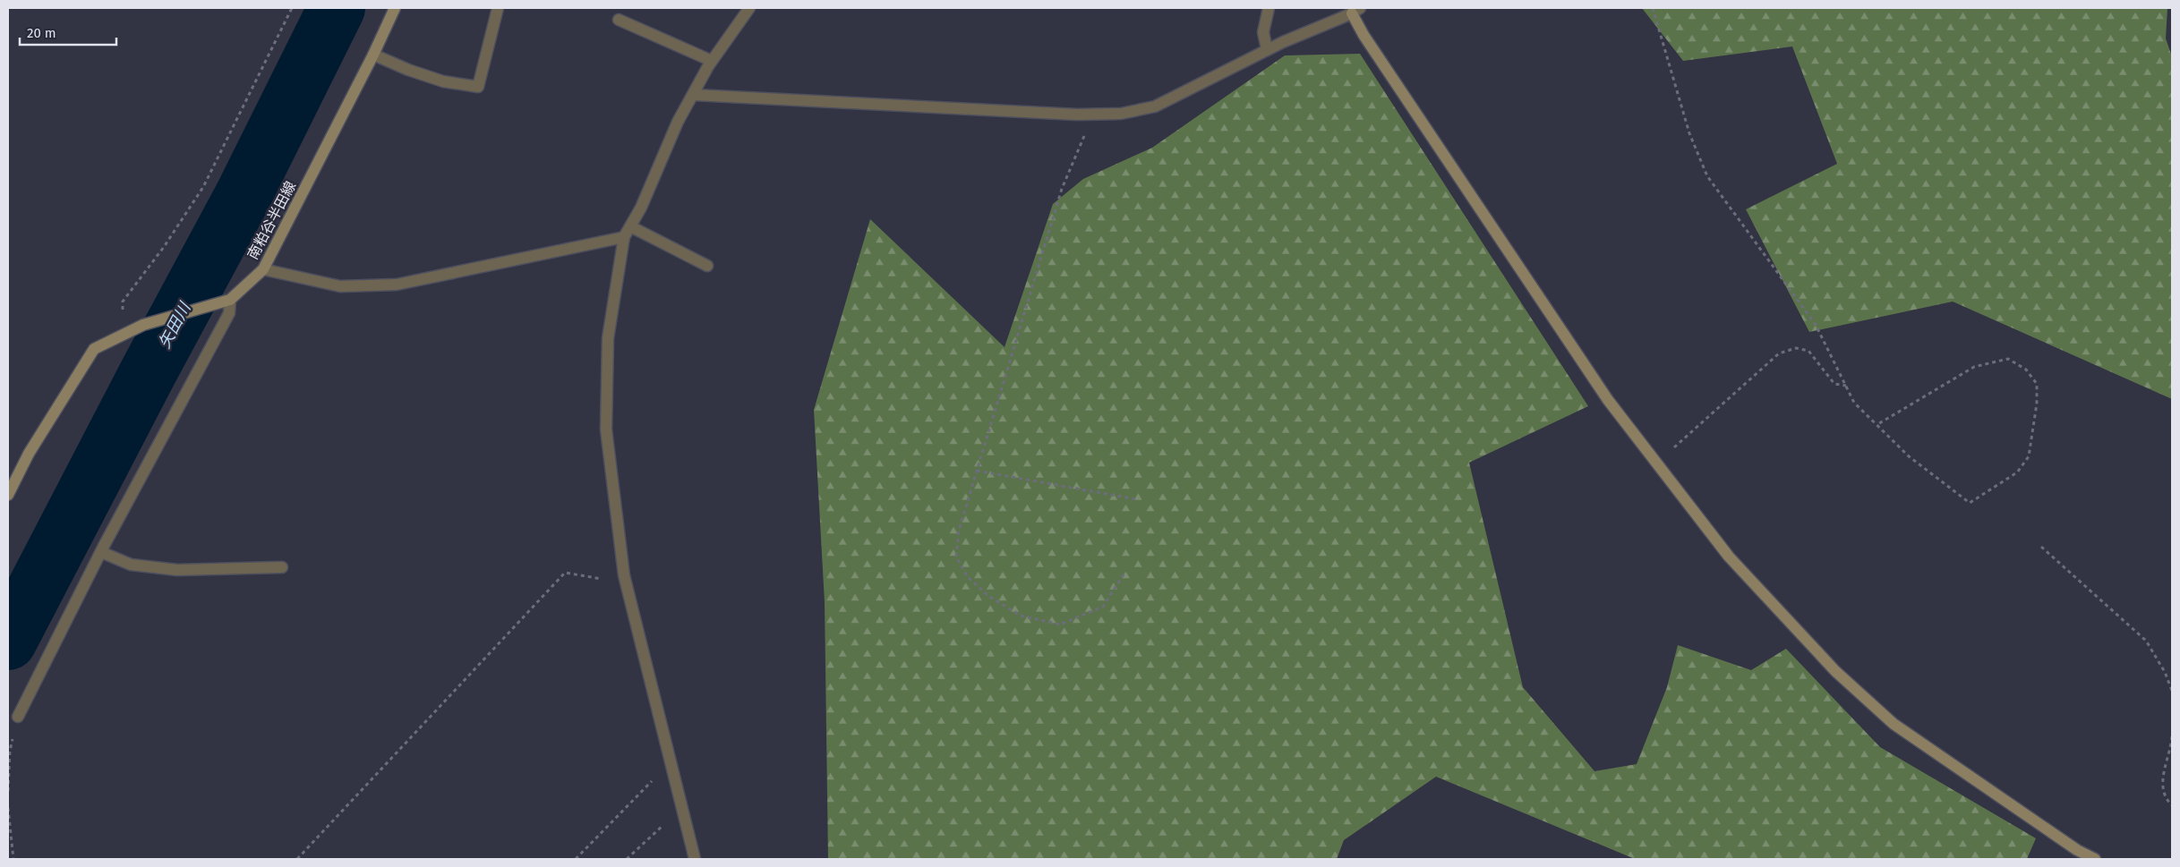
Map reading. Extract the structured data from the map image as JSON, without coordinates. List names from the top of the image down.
{
  "streets": {
    "street": ["南粕谷半田線"]
  },
  "water": ["矢田川"],
  "scale_bar": "20 m"
}
